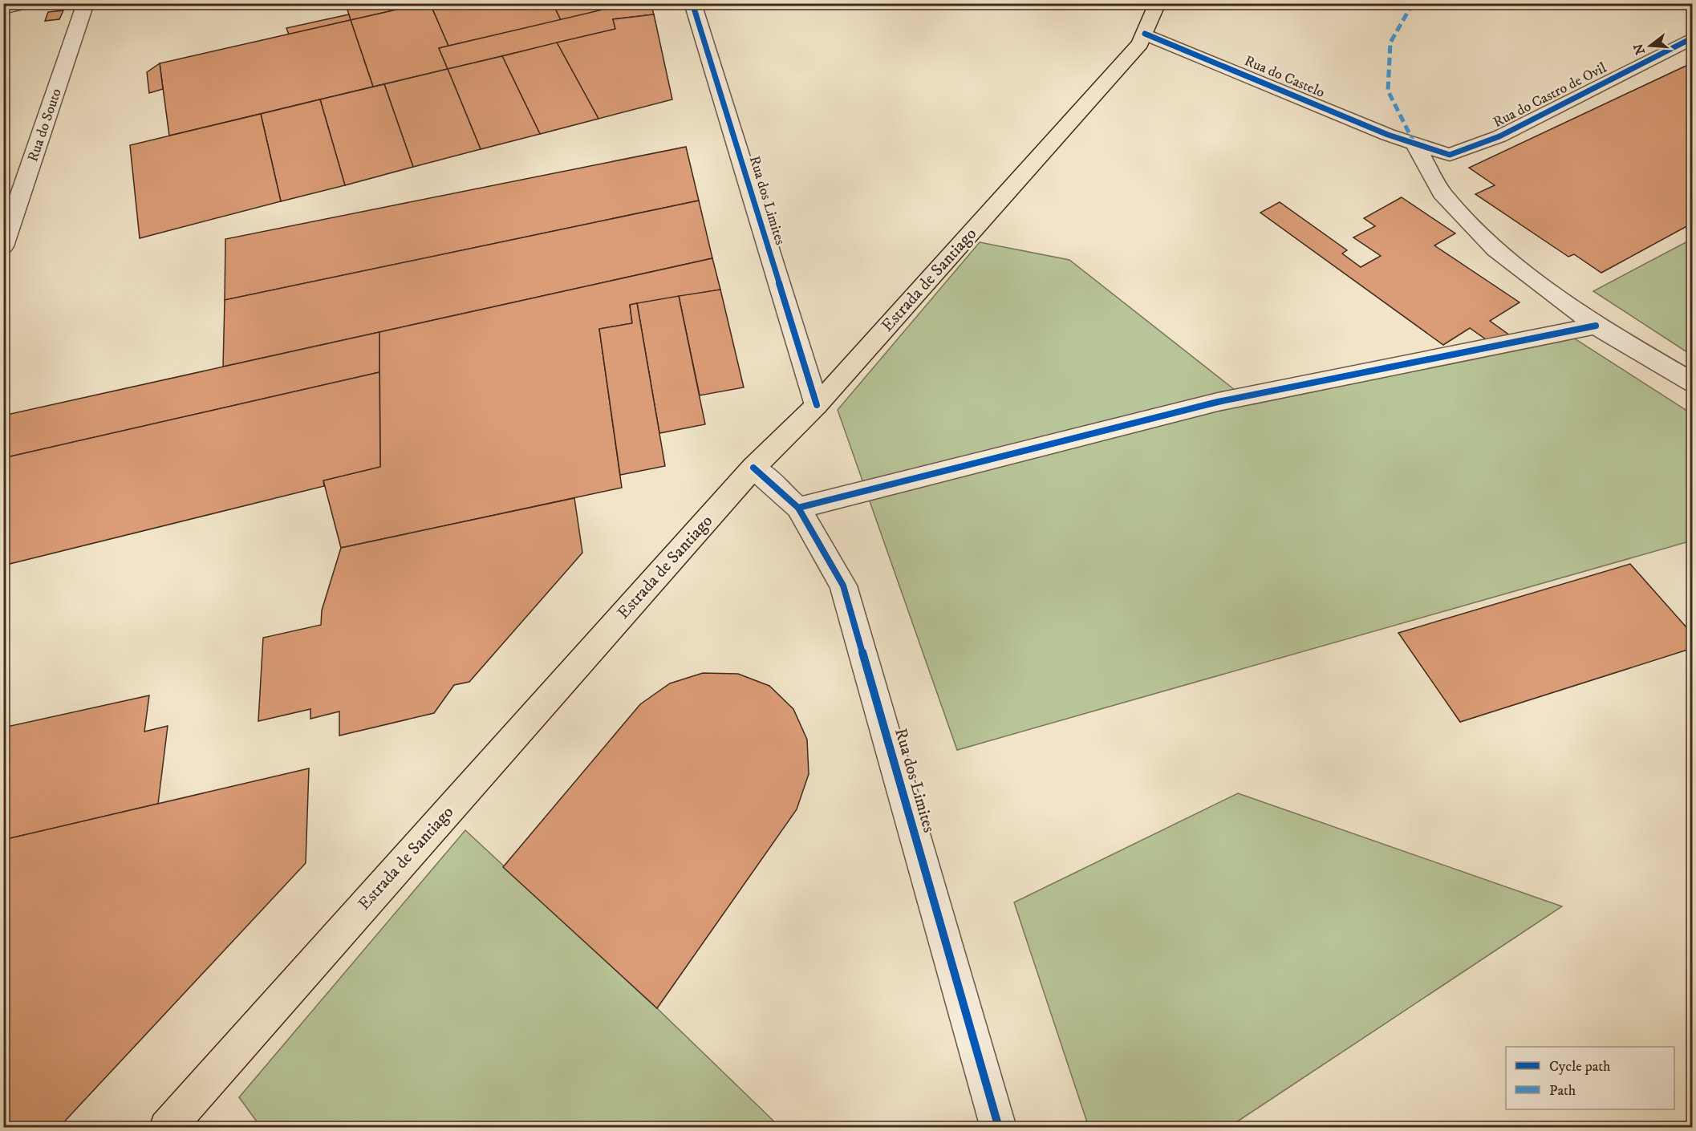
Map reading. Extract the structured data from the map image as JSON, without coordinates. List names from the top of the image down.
{
  "streets": {
    "main road": ["Estrada de Santiago"],
    "street": [
      "Rua do Castelo",
      "Rua do Castro de Ovil",
      "Rua do Souto",
      "Rua dos Limites"
    ]
  },
  "crossings": [
    ["Rua do Castelo", "Rua do Castro de Ovil"],
    ["Rua do Castelo", "Estrada de Santiago"],
    ["Rua dos Limites", "Estrada de Santiago"]
  ],
  "legend": ["Cycle path", "Path"],
  "north": "left"
}
